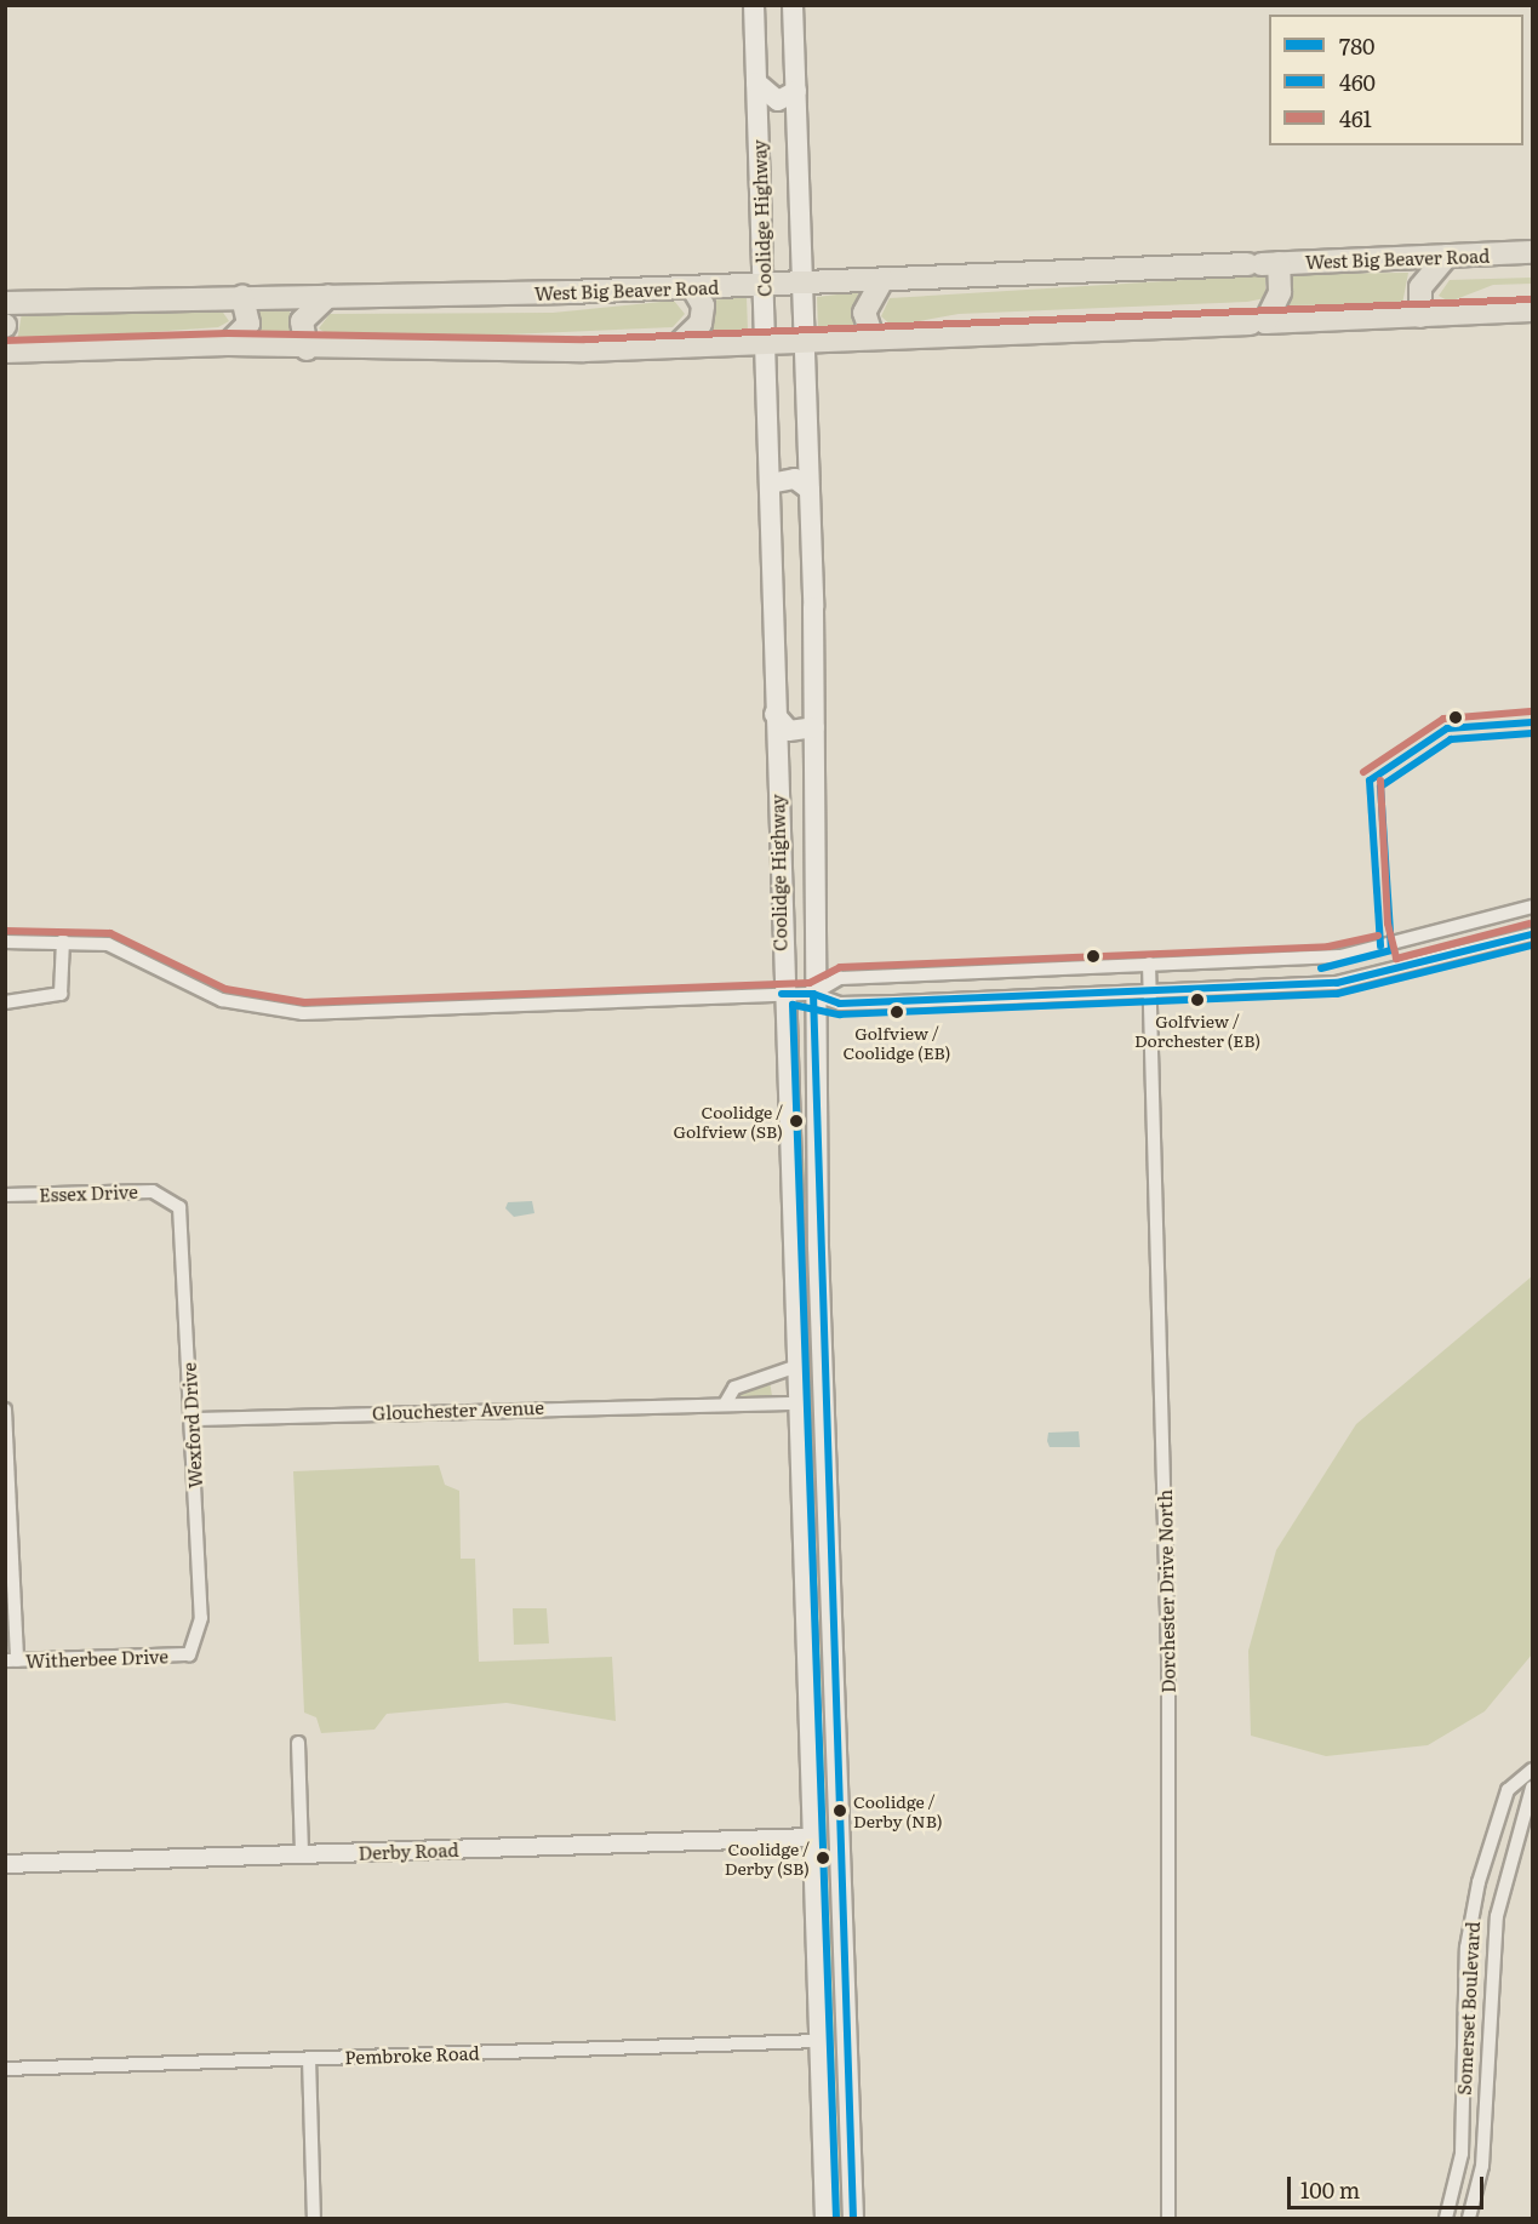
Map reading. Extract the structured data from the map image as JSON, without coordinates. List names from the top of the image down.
{
  "streets": {
    "main road": ["Coolidge Highway", "West Big Beaver Road"],
    "street": [
      "Essex Drive",
      "Glouchester Avenue",
      "Wexford Drive",
      "Dorchester Drive North",
      "Witherbee Drive",
      "Derby Road",
      "Somerset Boulevard",
      "Pembroke Road"
    ]
  },
  "crossings": [
    ["Coolidge Highway", "West Big Beaver Road"],
    ["Coolidge Highway", "Glouchester Avenue"],
    ["Coolidge Highway", "Derby Road"],
    ["Coolidge Highway", "Pembroke Road"],
    ["Essex Drive", "Wexford Drive"],
    ["Glouchester Avenue", "Wexford Drive"],
    ["Wexford Drive", "Witherbee Drive"]
  ],
  "places": [
    "Golfview / Dorchester (EB)",
    "Golfview / Coolidge (EB)",
    "Coolidge / Golfview (SB)",
    "Coolidge / Derby (NB)",
    "Coolidge / Derby (SB)"
  ],
  "lines": ["transit line 461", "transit line 780", "transit line 460"],
  "legend": ["780", "460", "461"],
  "scale_bar": "100 m"
}
